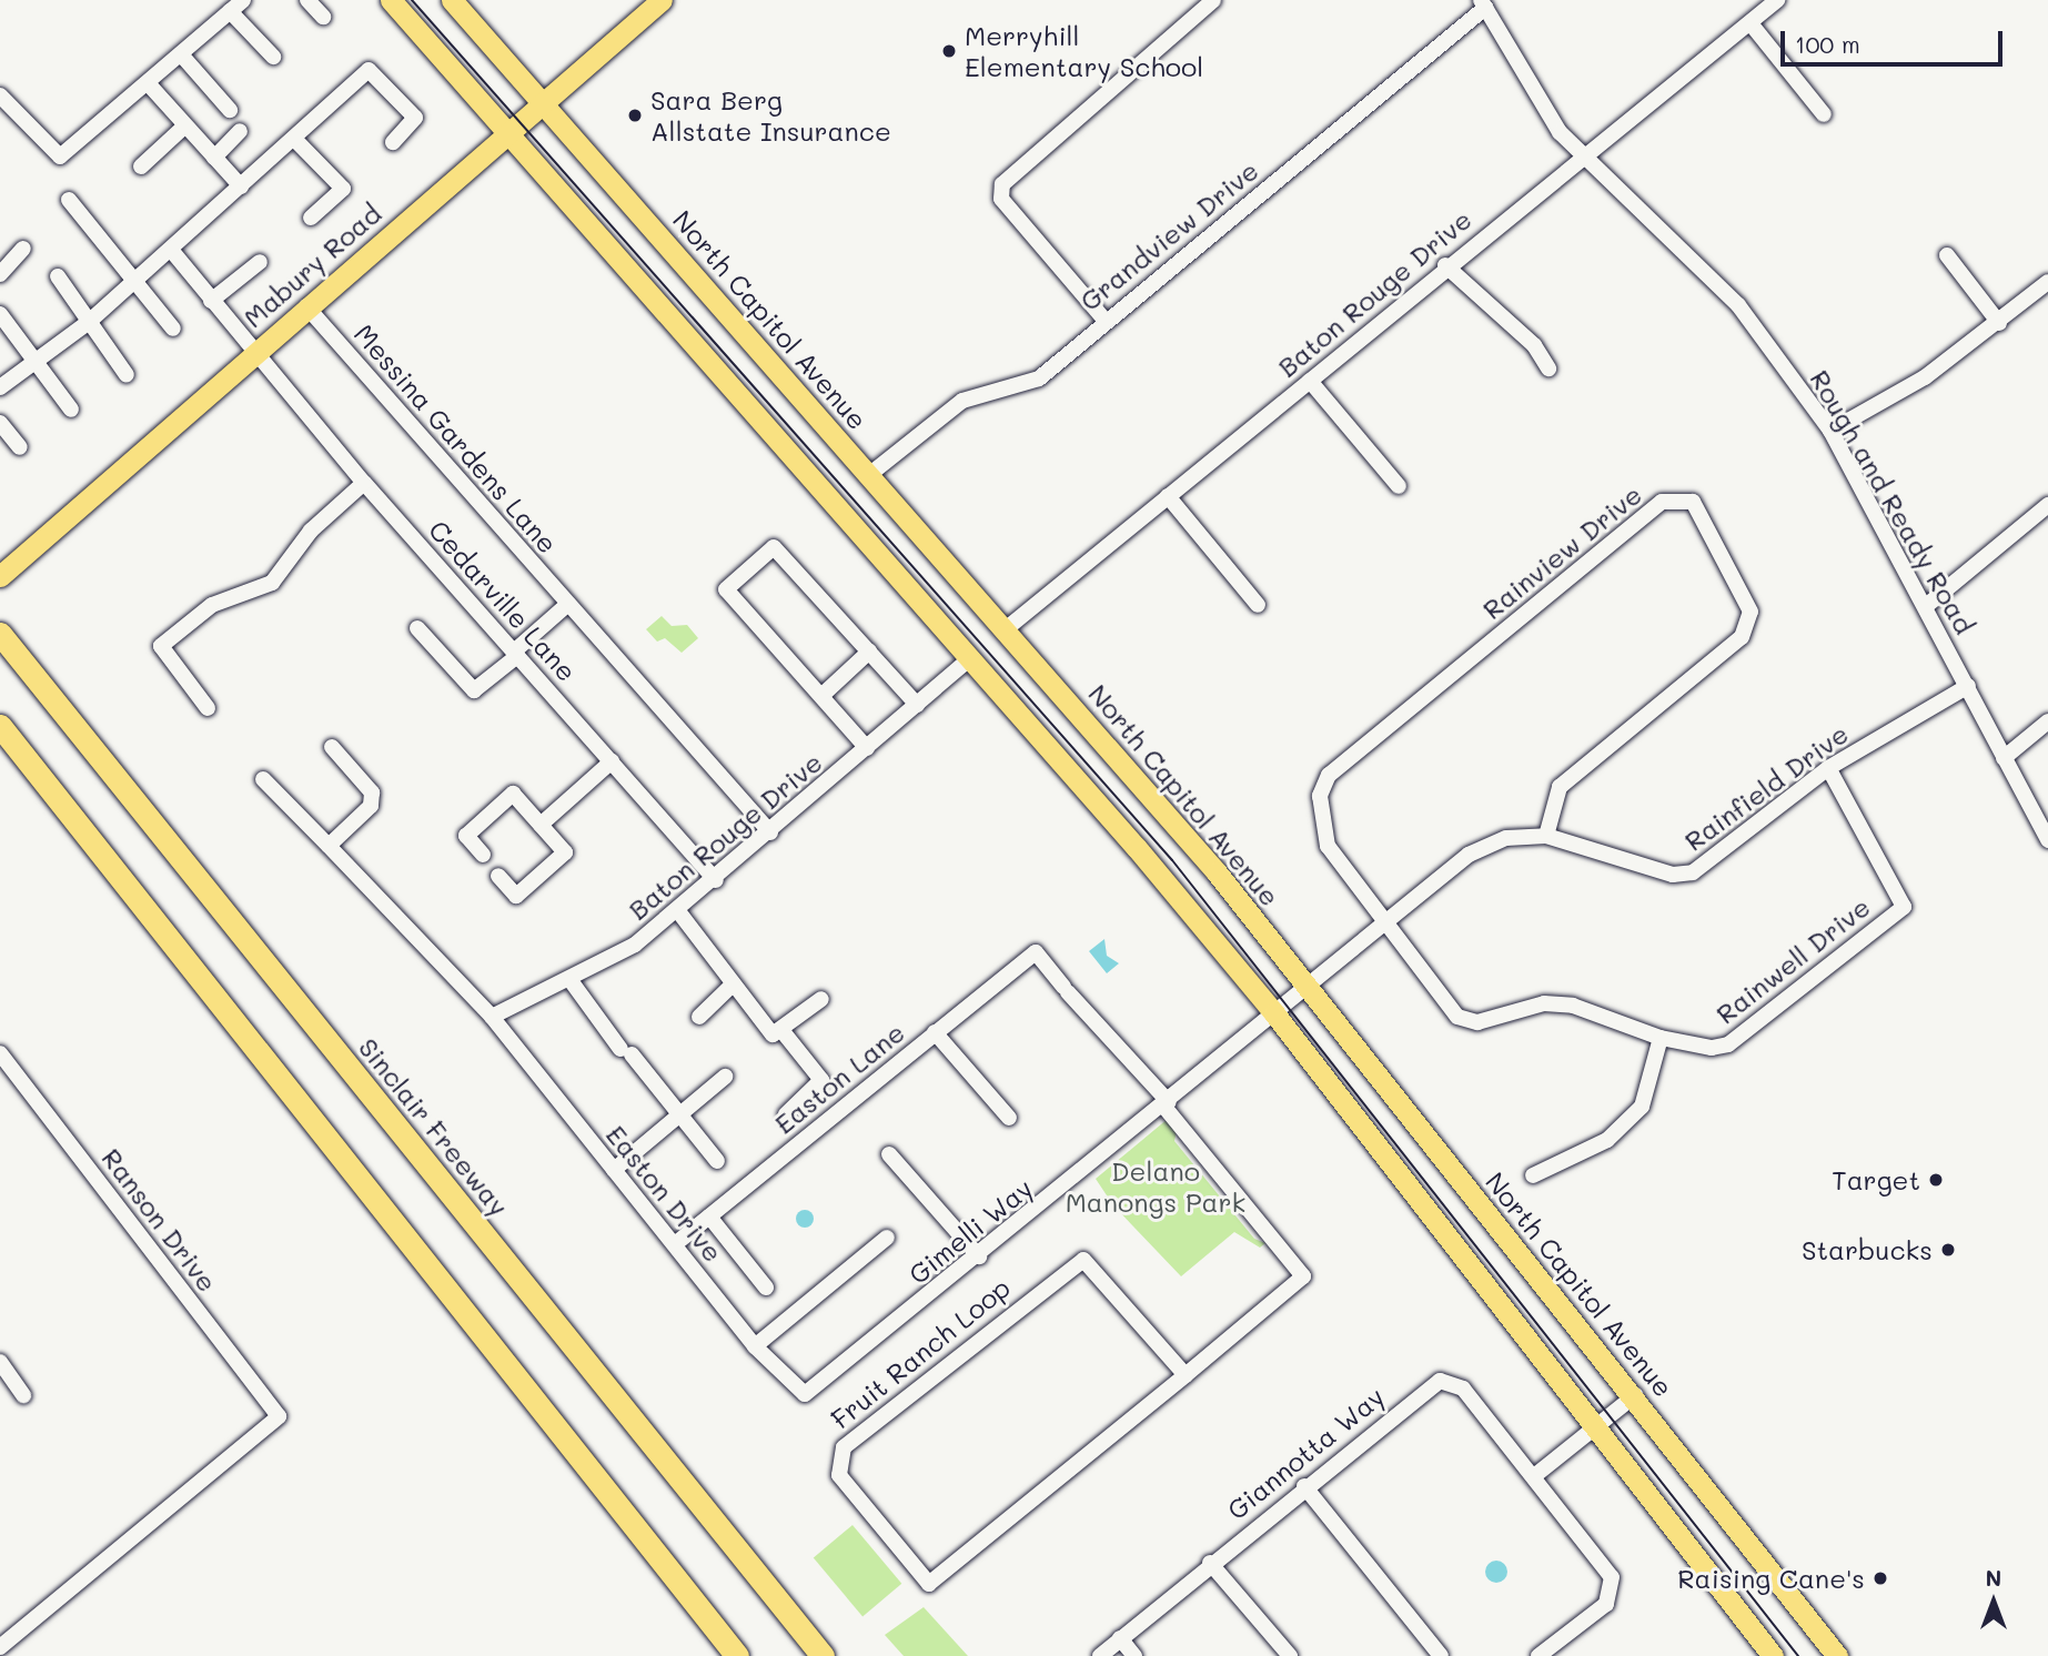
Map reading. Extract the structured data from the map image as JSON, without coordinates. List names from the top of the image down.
{
  "streets": {
    "highway": ["Sinclair Freeway"],
    "main road": ["Mabury Road", "North Capitol Avenue"],
    "street": [
      "Grandview Drive",
      "Baton Rouge Drive",
      "Messina Gardens Lane",
      "Rough and Ready Road",
      "Rainview Drive",
      "Cedarville Lane",
      "Rainfield Drive",
      "Rainwell Drive",
      "Easton Lane",
      "Easton Drive",
      "Ranson Drive",
      "Gimelli Way",
      "Fruit Ranch Loop",
      "Giannotta Way"
    ]
  },
  "crossings": [
    ["Grandview Drive", "North Capitol Avenue"],
    ["Grandview Drive", "Rough and Ready Road"],
    ["Mabury Road", "North Capitol Avenue"],
    ["Mabury Road", "Messina Gardens Lane"],
    ["Mabury Road", "Cedarville Lane"],
    ["Baton Rouge Drive", "North Capitol Avenue"],
    ["Baton Rouge Drive", "Messina Gardens Lane"],
    ["Baton Rouge Drive", "Rough and Ready Road"],
    ["Baton Rouge Drive", "Cedarville Lane"],
    ["Baton Rouge Drive", "Easton Drive"],
    ["North Capitol Avenue", "Rainfield Drive"],
    ["North Capitol Avenue", "Gimelli Way"],
    ["Rough and Ready Road", "Rainfield Drive"],
    ["Rainview Drive", "Rainfield Drive"],
    ["Rainview Drive", "Rainwell Drive"],
    ["Rainfield Drive", "Rainwell Drive"],
    ["Rainfield Drive", "Gimelli Way"],
    ["Easton Lane", "Easton Drive"],
    ["Easton Lane", "Gimelli Way"],
    ["Easton Drive", "Gimelli Way"]
  ],
  "parks": ["Delano Manongs Park"],
  "places": [
    "Merryhill Elementary School",
    "Sara Berg Allstate Insurance",
    "Target",
    "Starbucks",
    "Raising Cane's"
  ],
  "scale_bar": "100 m",
  "north": "top"
}
